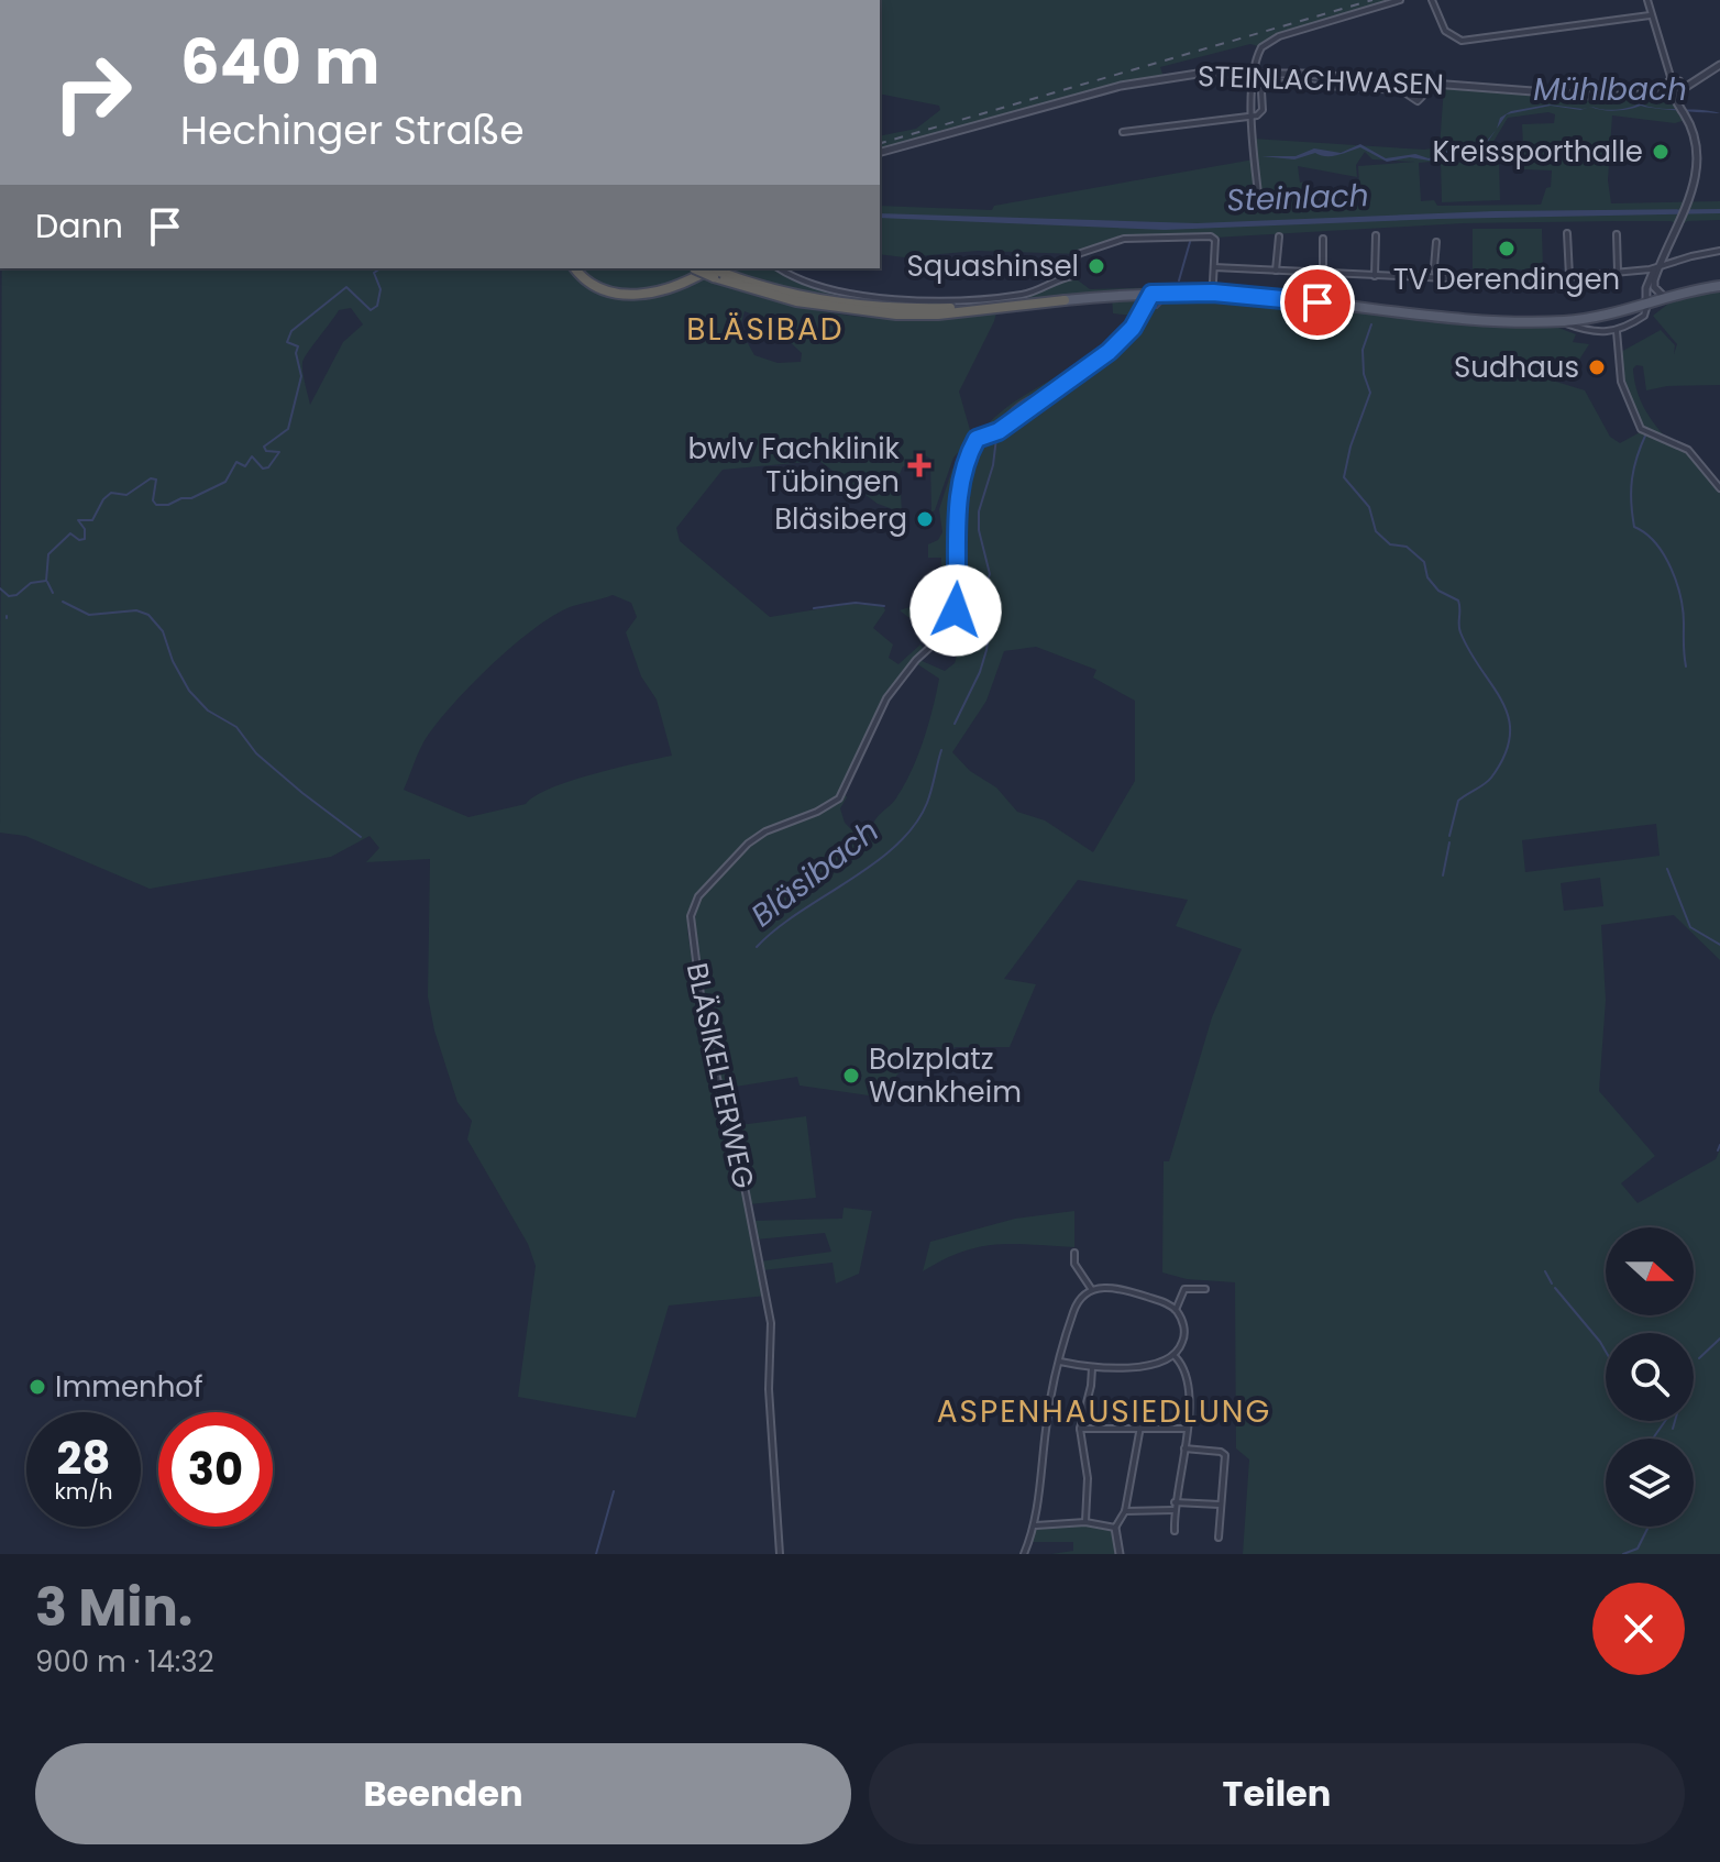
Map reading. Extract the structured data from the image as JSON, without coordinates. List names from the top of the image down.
{
  "streets": {
    "street": ["STEINLACHWASEN", "BLÄSIKELTERWEG"]
  },
  "districts": ["BLÄSIBAD", "ASPENHAUSIEDLUNG"],
  "water": ["Mühlbach", "Steinlach", "Bläsibach"],
  "places": {
    "other": [
      "Kreissporthalle",
      "TV Derendingen",
      "Squashinsel",
      "Sudhaus",
      "Bläsiberg",
      "Bolzplatz Wankheim",
      "Immenhof"
    ],
    "health": ["bwlv Fachklinik Tübingen"]
  },
  "north": "right",
  "page": {
    "turn": ["640 m", "Hechinger Straße"],
    "then": "Dann",
    "speed": "28 km/h",
    "limit": "30",
    "heading": ["3 Min.", "900 m · 14:32"],
    "buttons": ["Beenden", "Teilen"]
  }
}
